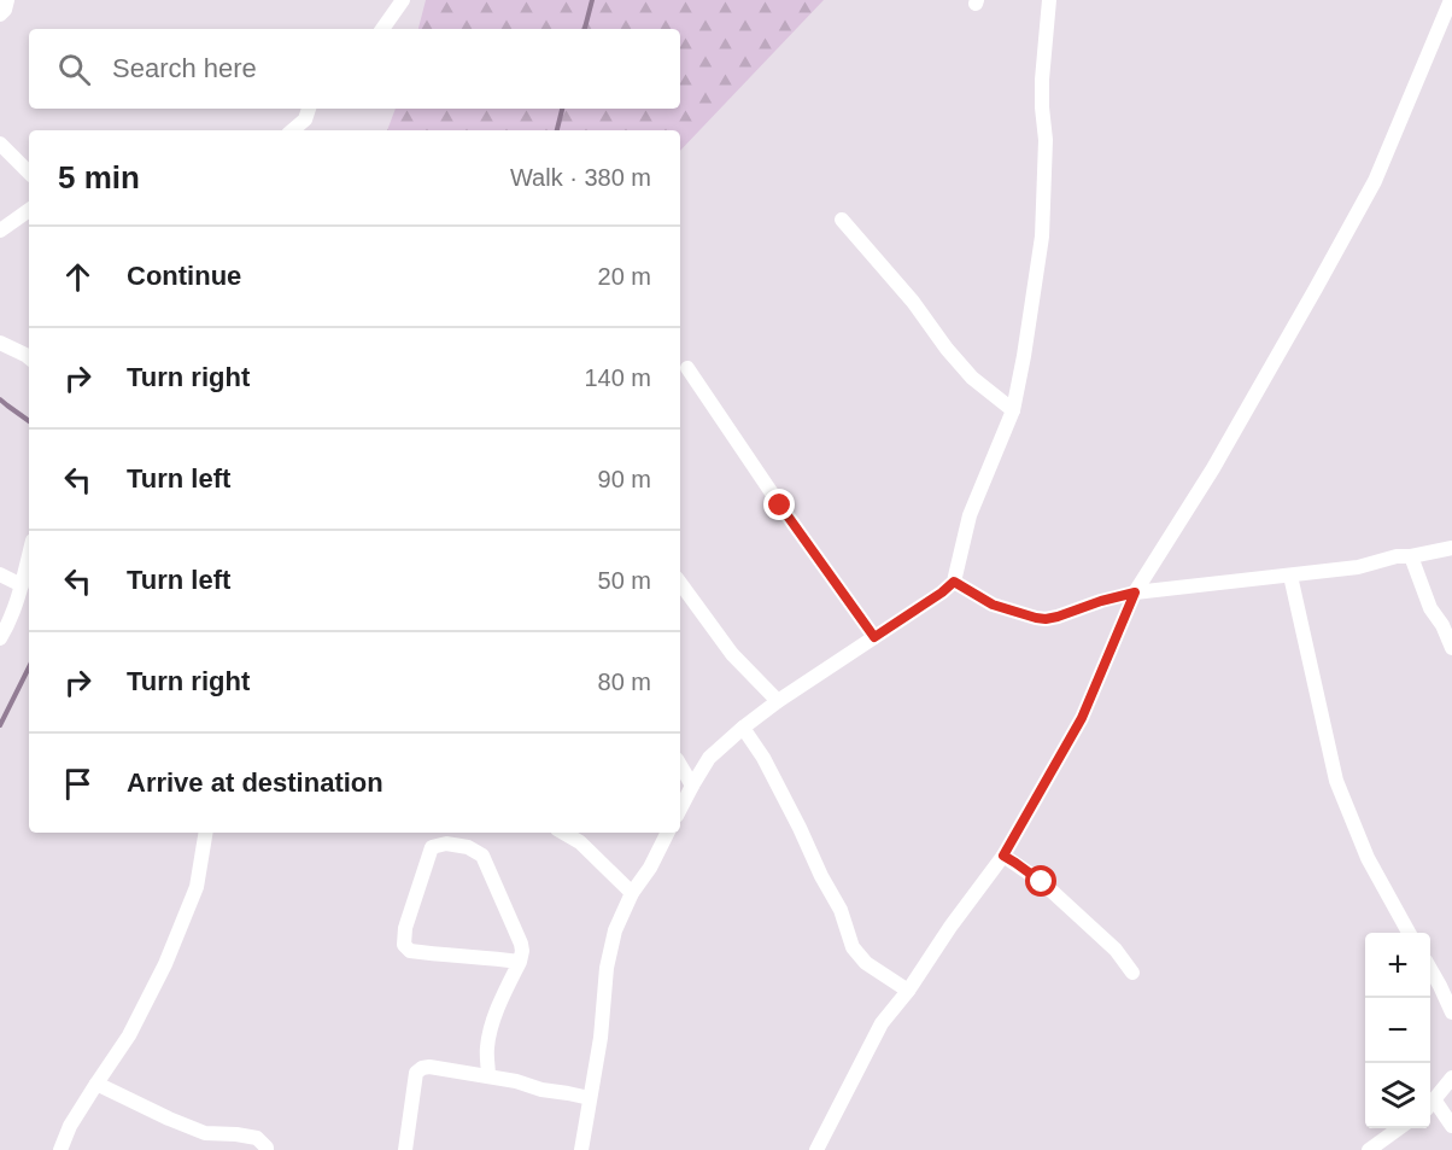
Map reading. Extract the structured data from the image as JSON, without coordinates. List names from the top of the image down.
{
  "page": {
    "search": "Search here",
    "heading": ["5 min", "Walk · 380 m"],
    "list": [
      ["Continue", "20 m"],
      ["Turn right", "140 m"],
      ["Turn left", "90 m"],
      ["Turn left", "50 m"],
      ["Turn right", "80 m"],
      "Arrive at destination"
    ],
    "map_buttons": ["+", "−"]
  }
}
